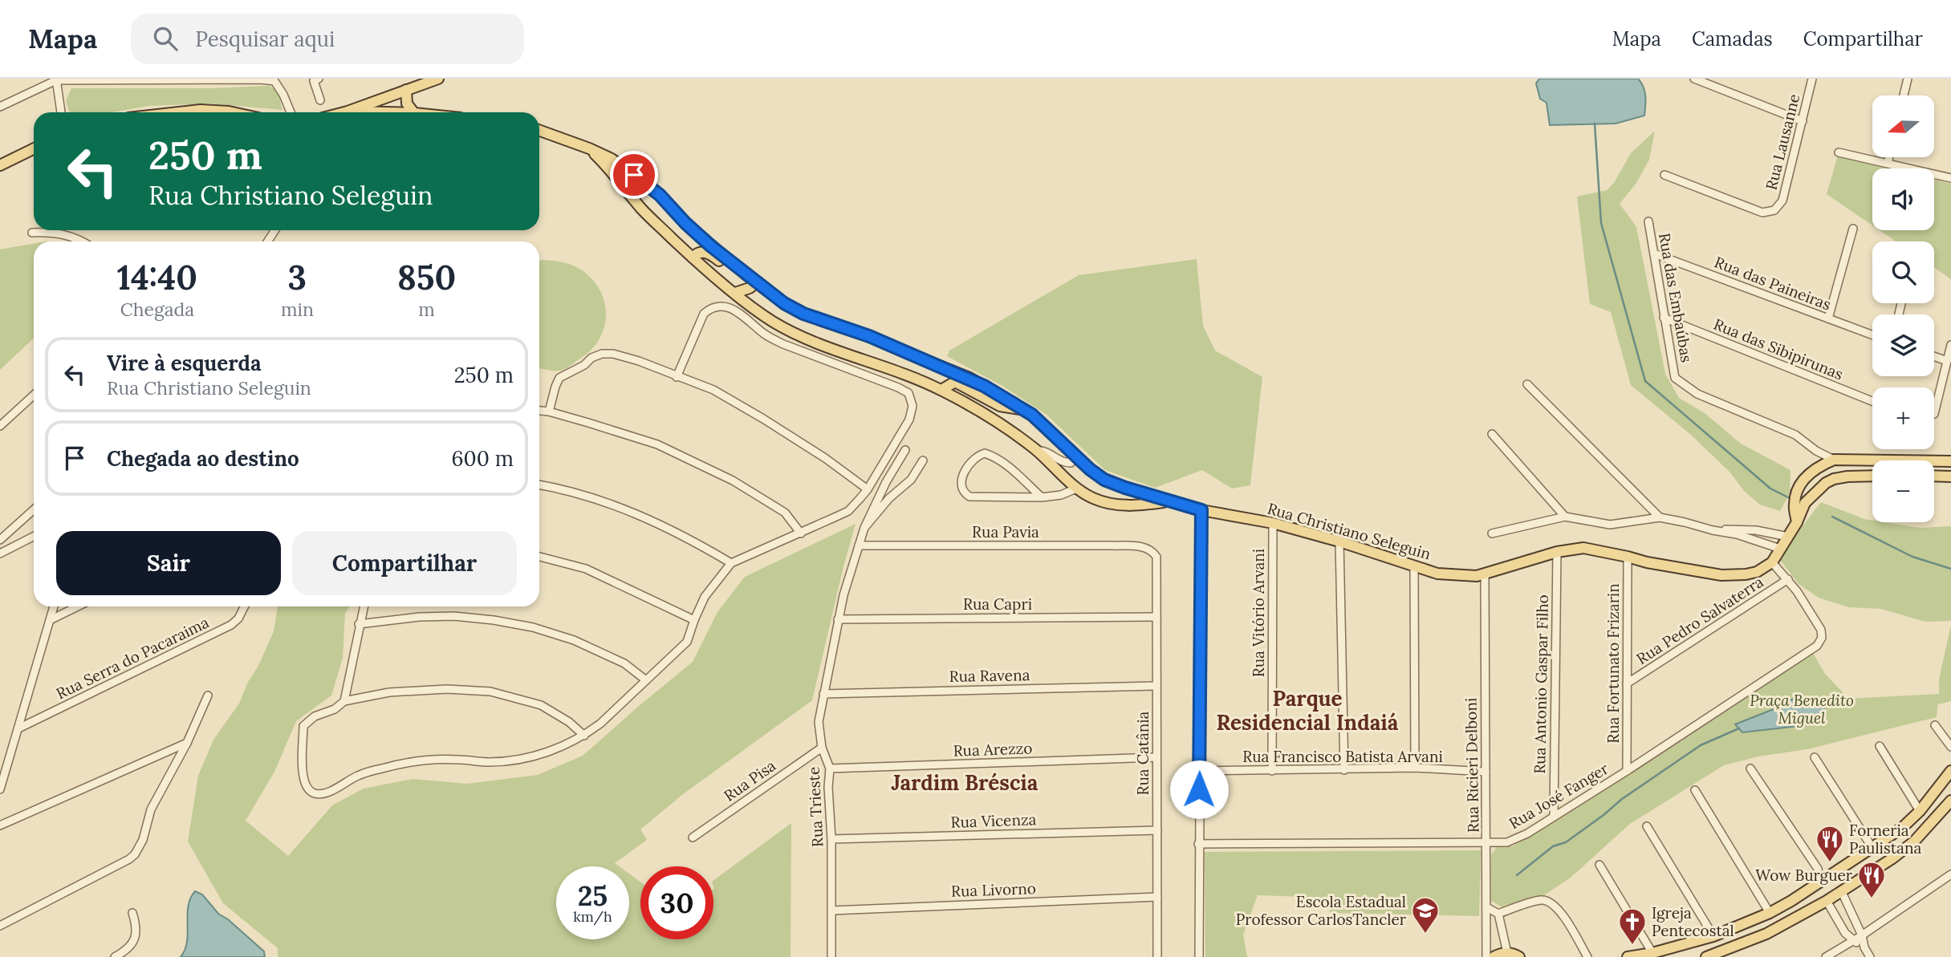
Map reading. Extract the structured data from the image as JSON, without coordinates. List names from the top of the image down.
{
  "streets": {
    "main road": ["Rua Christiano Seleguin"],
    "street": [
      "Rua Lausanne",
      "Rua das Paineiras",
      "Rua das Embaúbas",
      "Rua das Sibipirunas",
      "Rua Pavia",
      "Rua Capri",
      "Rua Vitório Arvani",
      "Rua Pedro Salvaterra",
      "Rua Serra do Pacaraima",
      "Rua Fortunato Frizarin",
      "Rua Ravena",
      "Rua Antonio Gaspar Filho",
      "Rua Arezzo",
      "Rua Catânia",
      "Rua Francisco Batista Arvani",
      "Rua Ricieri Delboni",
      "Rua Pisa",
      "Rua José Fanger",
      "Rua Trieste",
      "Rua Vicenza",
      "Rua Livorno"
    ]
  },
  "crossings": [
    ["Rua das Paineiras", "Rua das Embaúbas"],
    ["Rua das Embaúbas", "Rua das Sibipirunas"],
    ["Rua Christiano Seleguin", "Rua Vitório Arvani"],
    ["Rua Christiano Seleguin", "Rua Fortunato Frizarin"],
    ["Rua Christiano Seleguin", "Rua Antonio Gaspar Filho"],
    ["Rua Christiano Seleguin", "Rua Ricieri Delboni"],
    ["Rua Pavia", "Rua Catânia"],
    ["Rua Pavia", "Rua Trieste"],
    ["Rua Capri", "Rua Catânia"],
    ["Rua Capri", "Rua Trieste"],
    ["Rua Vitório Arvani", "Rua Francisco Batista Arvani"],
    ["Rua Pedro Salvaterra", "Rua Fortunato Frizarin"],
    ["Rua Pedro Salvaterra", "Rua José Fanger"],
    ["Rua Fortunato Frizarin", "Rua José Fanger"],
    ["Rua Ravena", "Rua Catânia"],
    ["Rua Ravena", "Rua Trieste"],
    ["Rua Antonio Gaspar Filho", "Rua José Fanger"],
    ["Rua Arezzo", "Rua Catânia"],
    ["Rua Arezzo", "Rua Trieste"],
    ["Rua Catânia", "Rua Vicenza"],
    ["Rua Catânia", "Rua Livorno"],
    ["Rua Francisco Batista Arvani", "Rua Ricieri Delboni"],
    ["Rua Ricieri Delboni", "Rua José Fanger"],
    ["Rua Pisa", "Rua Trieste"],
    ["Rua Trieste", "Rua Vicenza"],
    ["Rua Trieste", "Rua Livorno"]
  ],
  "districts": ["Parque Residencial Indaiá", "Jardim Bréscia"],
  "parks": ["Praça Benedito Miguel"],
  "places": {
    "restaurant": ["Forneria Paulistana", "Wow Burguer"],
    "school or university": ["Escola Estadual Professor CarlosTancler"],
    "church": ["Igreja Pentecostal"]
  },
  "north": "left",
  "page": {
    "header": "Mapa",
    "search": "Pesquisar aqui",
    "nav": ["Mapa", "Camadas", "Compartilhar"],
    "map_buttons": ["+", "−"],
    "turn": ["250 m", "Rua Christiano Seleguin"],
    "eta": [
      "14:40",
      "Chegada",
      "3",
      "min",
      "850",
      "m"
    ],
    "list": [
      {
        "name": "Vire à esquerda",
        "note": "Rua Christiano Seleguin",
        "value": "250 m"
      },
      {
        "name": "Chegada ao destino",
        "value": "600 m"
      }
    ],
    "buttons": ["Sair", "Compartilhar"],
    "speed": "25 km/h",
    "limit": "30"
  }
}
